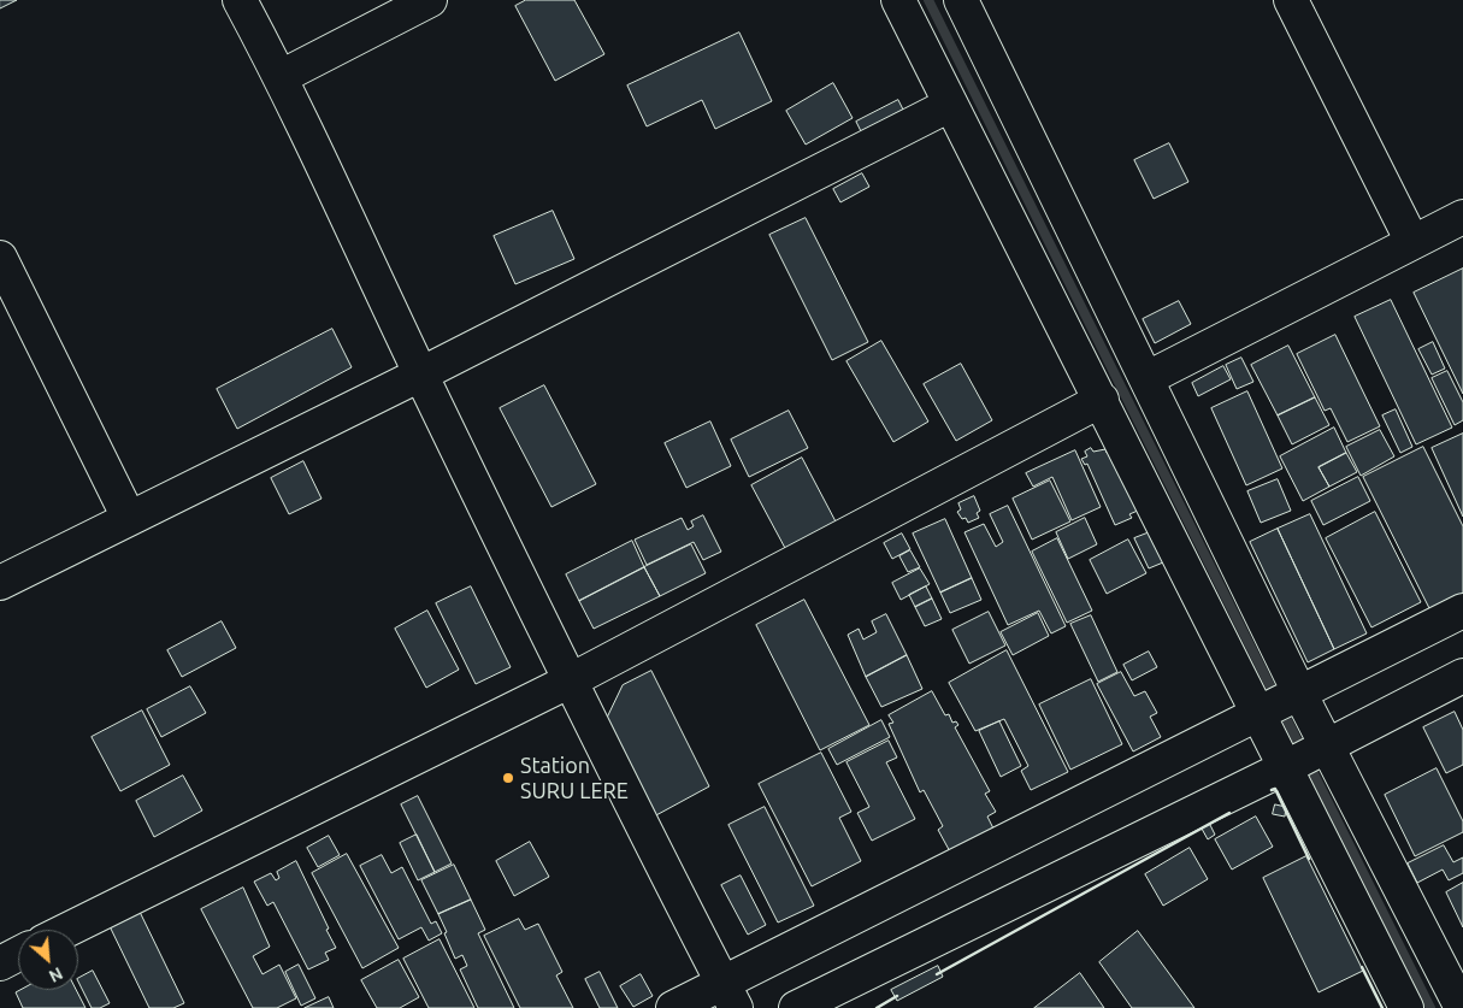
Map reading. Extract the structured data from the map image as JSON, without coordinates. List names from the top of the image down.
{
  "places": ["Station SURU LERE"],
  "north": "bottom right"
}
